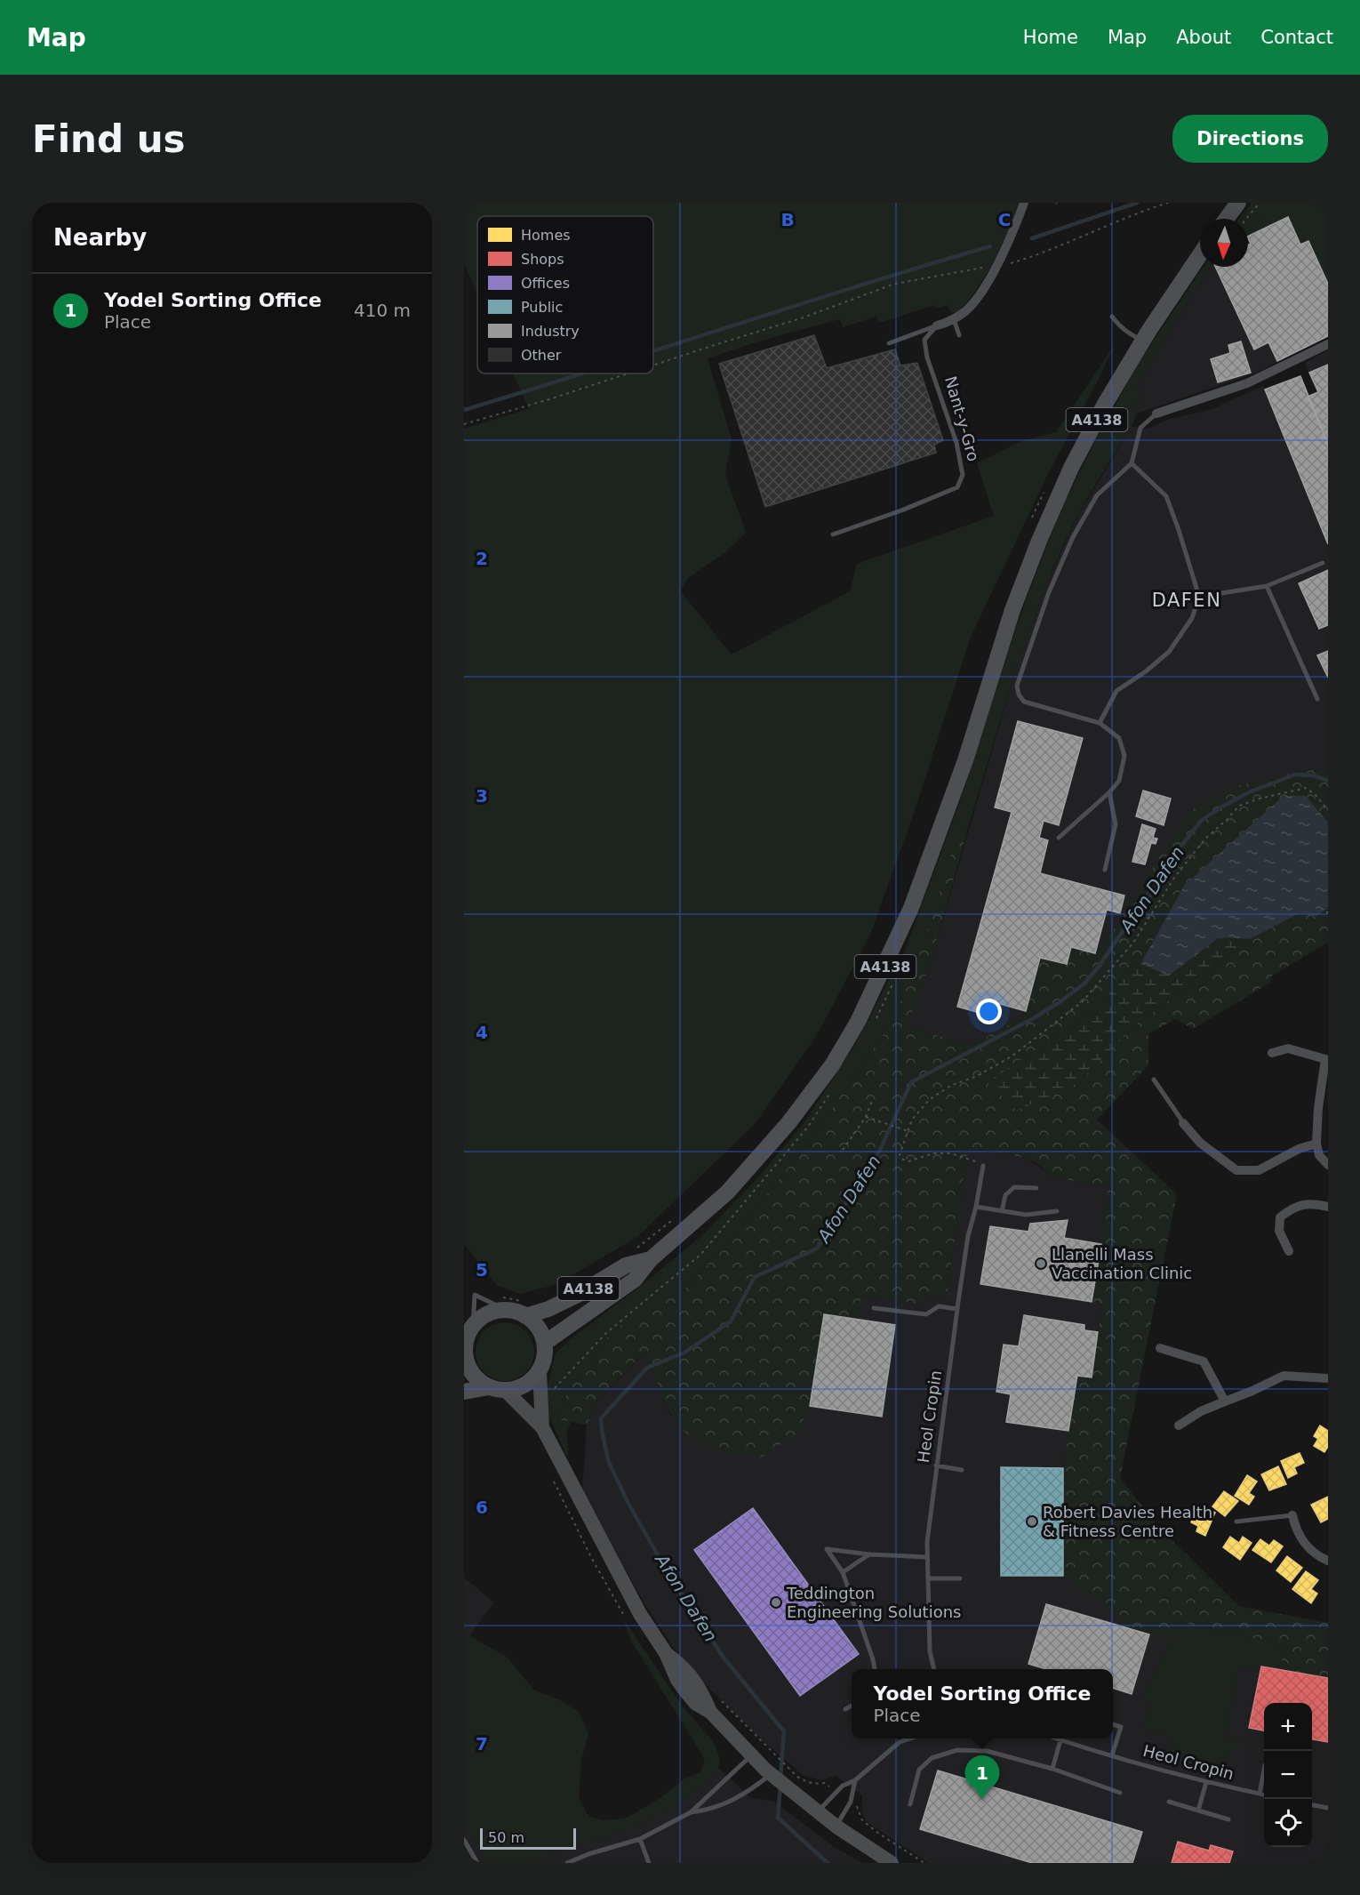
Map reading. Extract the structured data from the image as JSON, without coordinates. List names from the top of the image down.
{
  "streets": {
    "highway": ["A4138"],
    "lane": ["Nant-y-Gro", "Heol Cropin"]
  },
  "districts": ["DAFEN"],
  "water": ["Afon Dafen"],
  "places": ["Llanelli Mass Vaccination Clinic", "Robert Davies Health & Fitness Centre", "Teddington Engineering Solutions"],
  "legend": [
    "Homes",
    "Shops",
    "Offices",
    "Public",
    "Industry",
    "Other"
  ],
  "scale_bar": "50 m",
  "north": "bottom",
  "page": {
    "header": "Map",
    "nav": [
      "Home",
      "Map",
      "About",
      "Contact"
    ],
    "buttons": "Directions",
    "title": "Find us",
    "heading": "Nearby",
    "list": [
      {
        "mark": "1",
        "name": "Yodel Sorting Office",
        "note": "Place",
        "value": "410 m"
      }
    ],
    "popup": ["Yodel Sorting Office", "Place"],
    "map_buttons": ["+", "−"],
    "pins": "1",
    "scale": "50 m"
  },
  "grid": {
    "columns": ["B", "C"],
    "rows": [
      "2",
      "3",
      "4",
      "5",
      "6",
      "7"
    ]
  }
}
